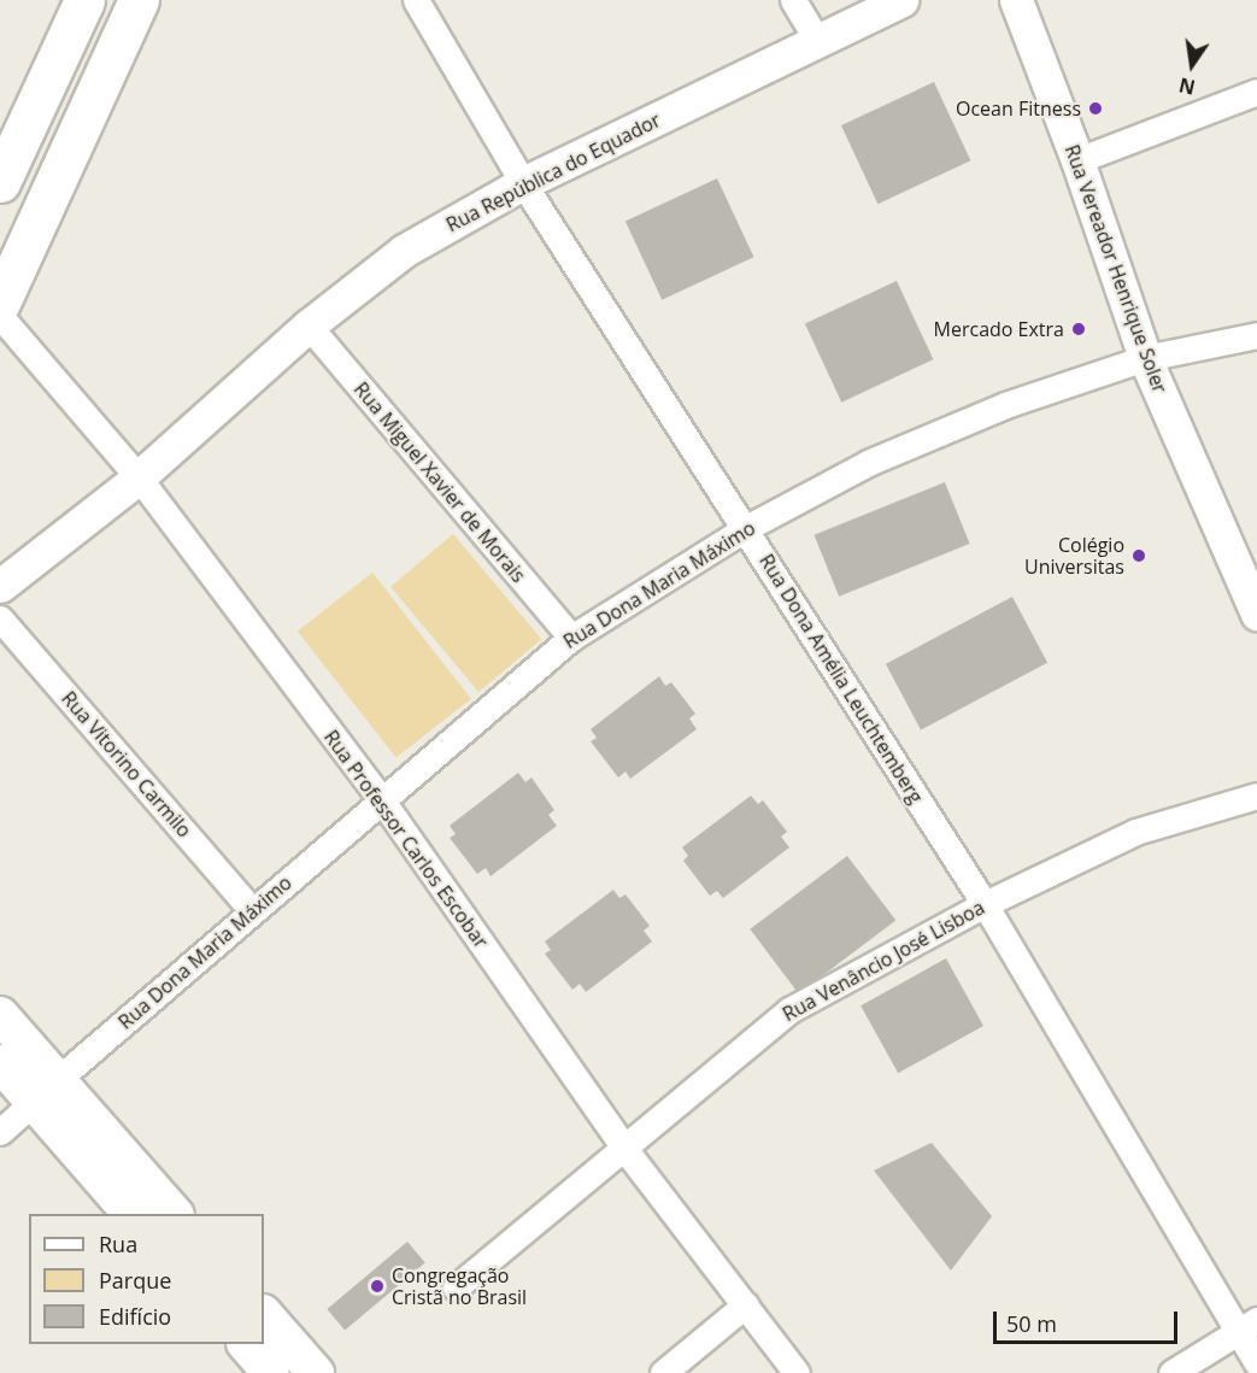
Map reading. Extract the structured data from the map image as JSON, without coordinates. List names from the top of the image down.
{
  "streets": {
    "street": [
      "Rua República do Equador",
      "Rua Vereador Henrique Soler",
      "Rua Miguel Xavier de Morais",
      "Rua Dona Maria Máximo",
      "Rua Dona Amélia Leuchtemberg",
      "Rua Vitorino Carmilo",
      "Rua Professor Carlos Escobar",
      "Rua Venâncio José Lisboa"
    ]
  },
  "crossings": [
    ["Rua República do Equador", "Rua Miguel Xavier de Morais"],
    ["Rua República do Equador", "Rua Dona Amélia Leuchtemberg"],
    ["Rua República do Equador", "Rua Professor Carlos Escobar"],
    ["Rua Vereador Henrique Soler", "Rua Dona Maria Máximo"],
    ["Rua Miguel Xavier de Morais", "Rua Dona Maria Máximo"],
    ["Rua Dona Maria Máximo", "Rua Dona Amélia Leuchtemberg"],
    ["Rua Dona Maria Máximo", "Rua Vitorino Carmilo"],
    ["Rua Dona Maria Máximo", "Rua Professor Carlos Escobar"],
    ["Rua Dona Amélia Leuchtemberg", "Rua Venâncio José Lisboa"],
    ["Rua Professor Carlos Escobar", "Rua Venâncio José Lisboa"]
  ],
  "places": [
    "Ocean Fitness",
    "Mercado Extra",
    "Colégio Universitas",
    "Congregação Cristã no Brasil"
  ],
  "legend": ["Rua", "Parque", "Edifício"],
  "scale_bar": "50 m",
  "north": "bottom"
}
